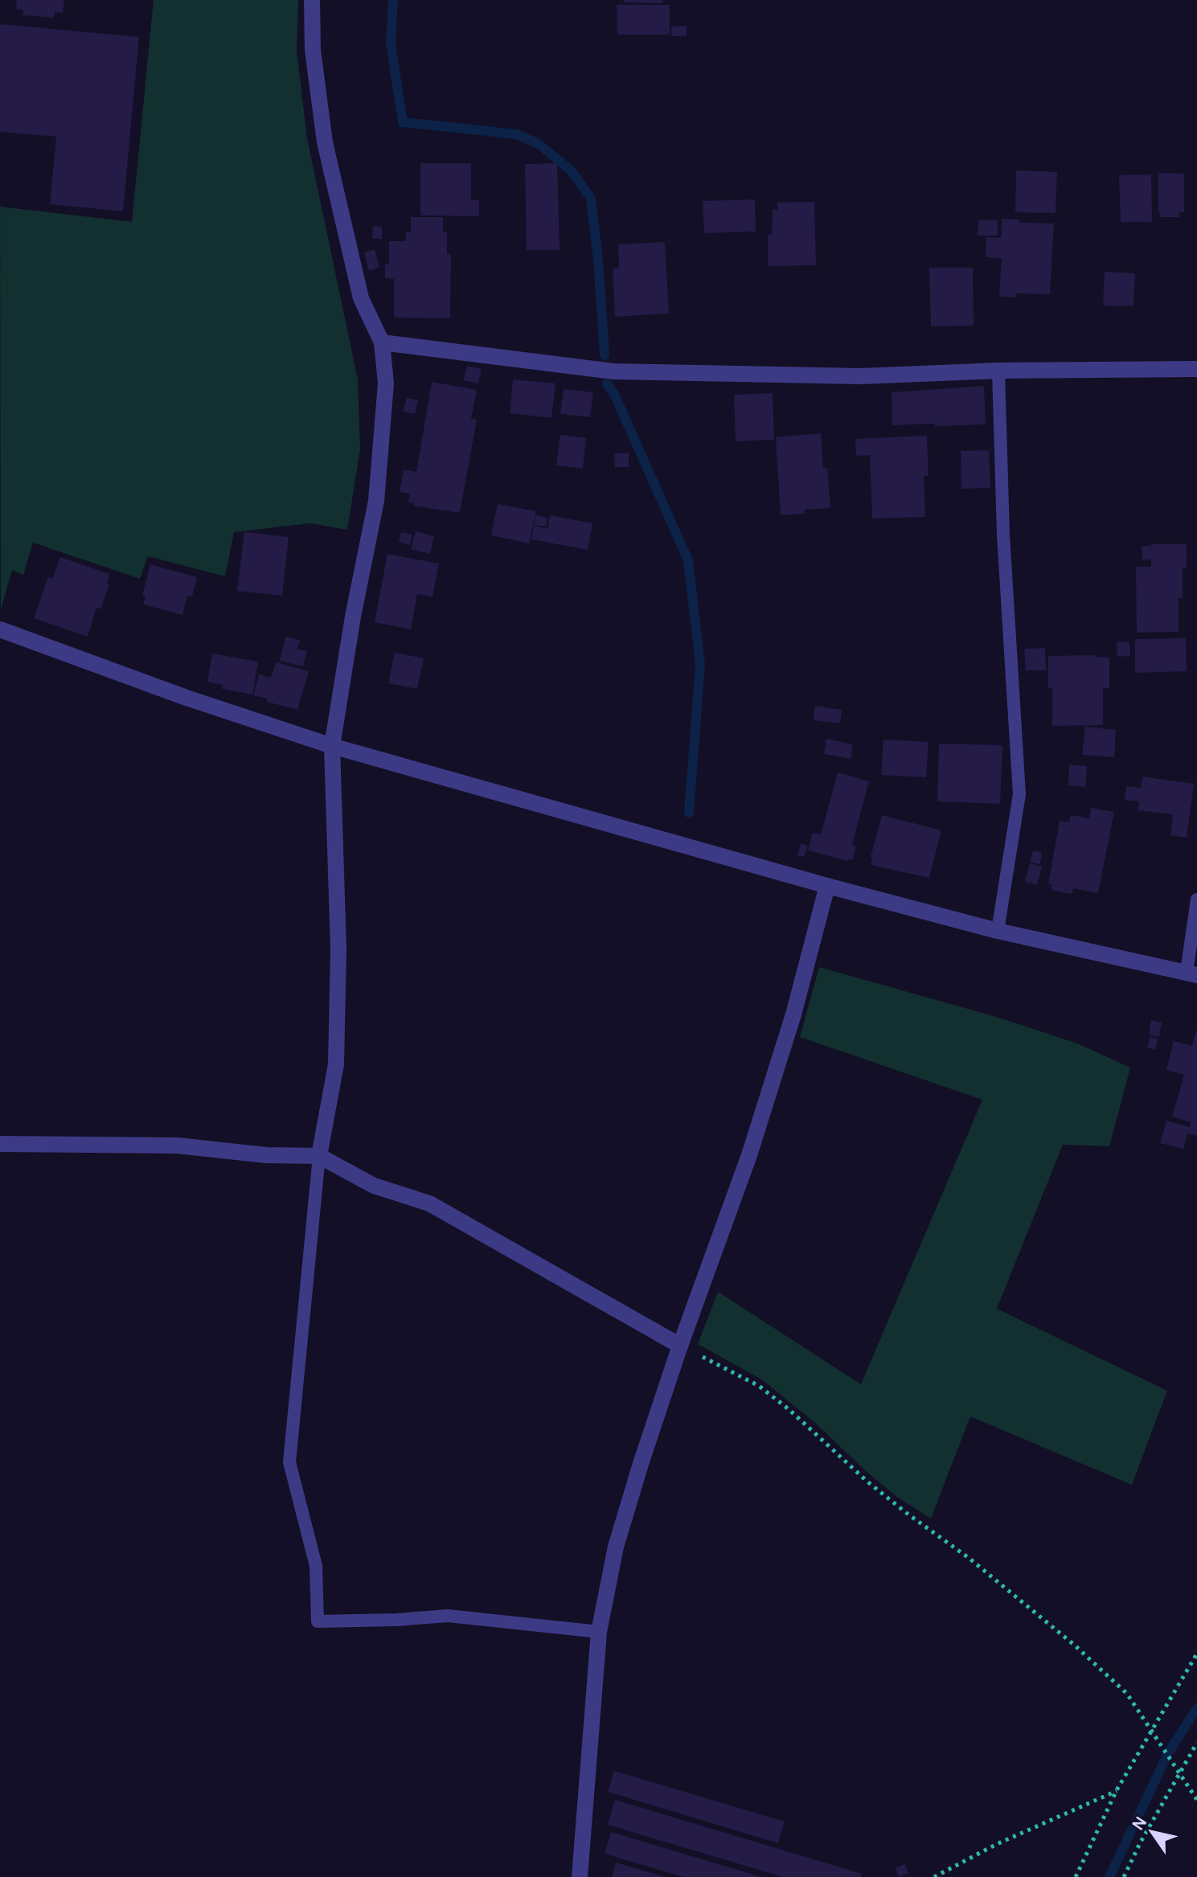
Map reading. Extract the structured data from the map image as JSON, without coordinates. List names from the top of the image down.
{
  "north": "top left"
}
